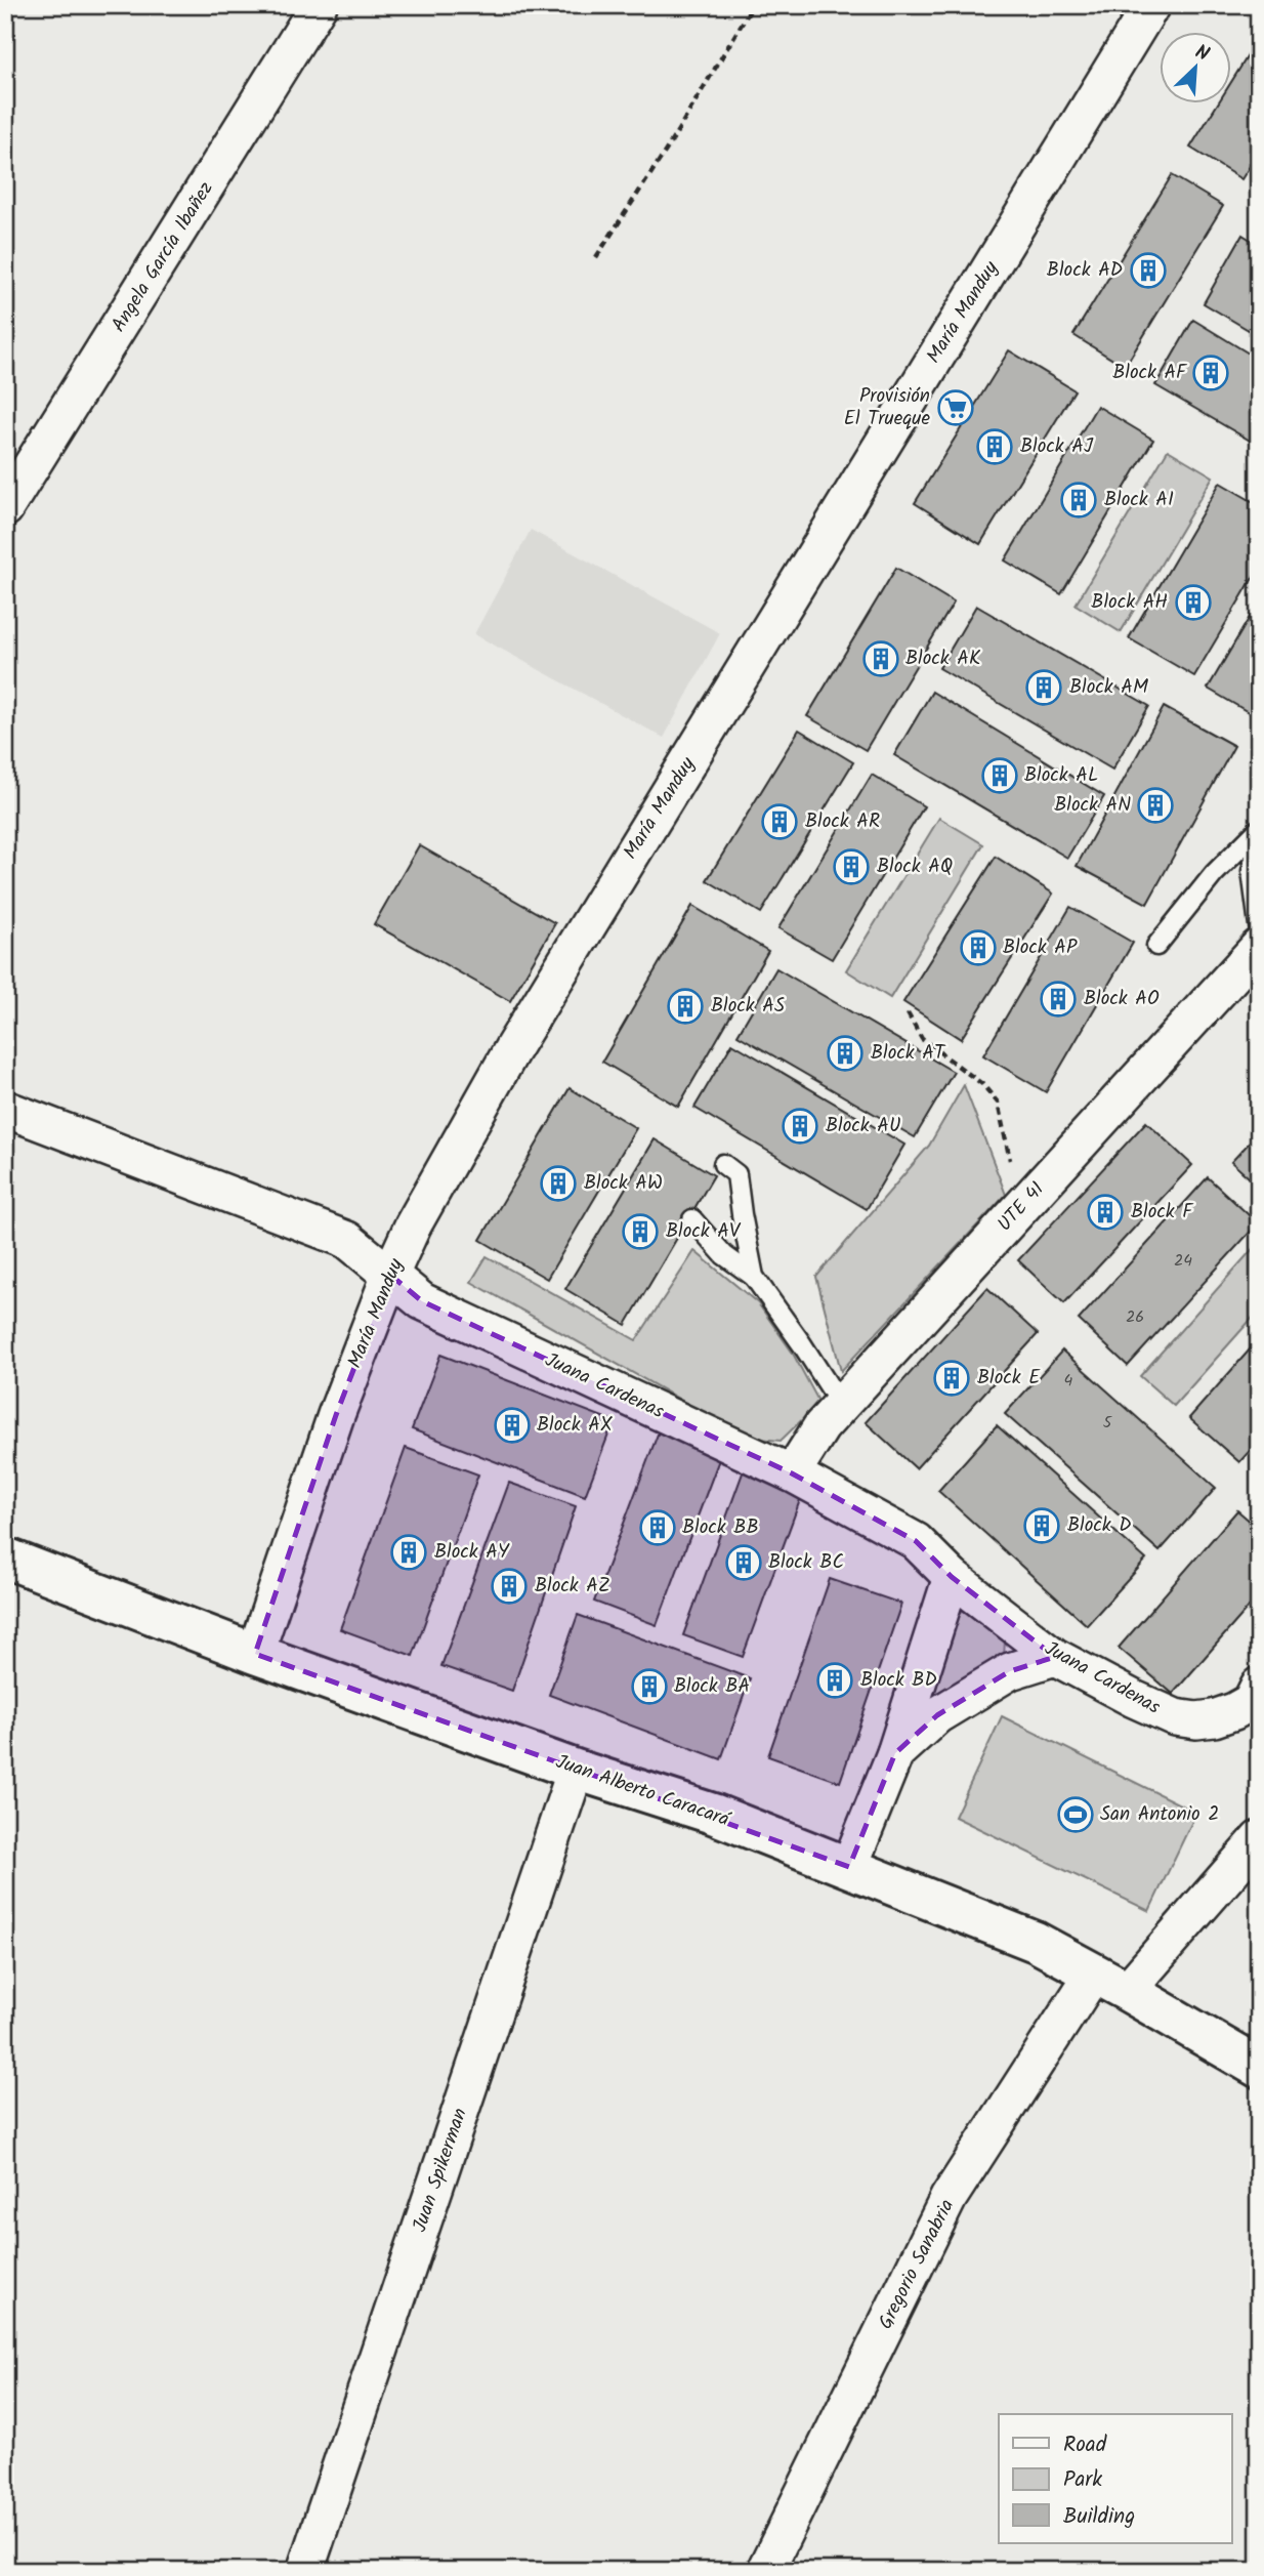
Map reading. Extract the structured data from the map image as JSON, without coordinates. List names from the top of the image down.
{
  "streets": {
    "street": [
      "Angela García Ibañez",
      "María Manduy",
      "UTE 41",
      "Juana Cardenas",
      "Juan Alberto Caracará",
      "Juan Spikerman",
      "Gregorio Sanabria"
    ]
  },
  "crossings": [
    ["María Manduy", "Juana Cardenas"],
    ["María Manduy", "Juan Alberto Caracará"],
    ["UTE 41", "Juana Cardenas"],
    ["Juan Alberto Caracará", "Juan Spikerman"],
    ["Juan Alberto Caracará", "Gregorio Sanabria"]
  ],
  "places": {
    "building": [
      "Block AD",
      "Block AF",
      "Block AJ",
      "Block AI",
      "Block AH",
      "Block AK",
      "Block AM",
      "Block AL",
      "Block AN",
      "Block AR",
      "Block AQ",
      "Block AP",
      "Block AO",
      "Block AS",
      "Block AT",
      "Block AU",
      "Block AW",
      "Block F",
      "Block AV",
      "Block E",
      "Block AX",
      "Block D",
      "Block BB",
      "Block AY",
      "Block BC",
      "Block AZ",
      "Block BD",
      "Block BA"
    ],
    "supermarket": ["Provisión El Trueque"],
    "sports": ["San Antonio 2"]
  },
  "house_numbers": [
    "24",
    "26",
    "4",
    "5"
  ],
  "legend": ["Road", "Park", "Building"],
  "north": "top right"
}
